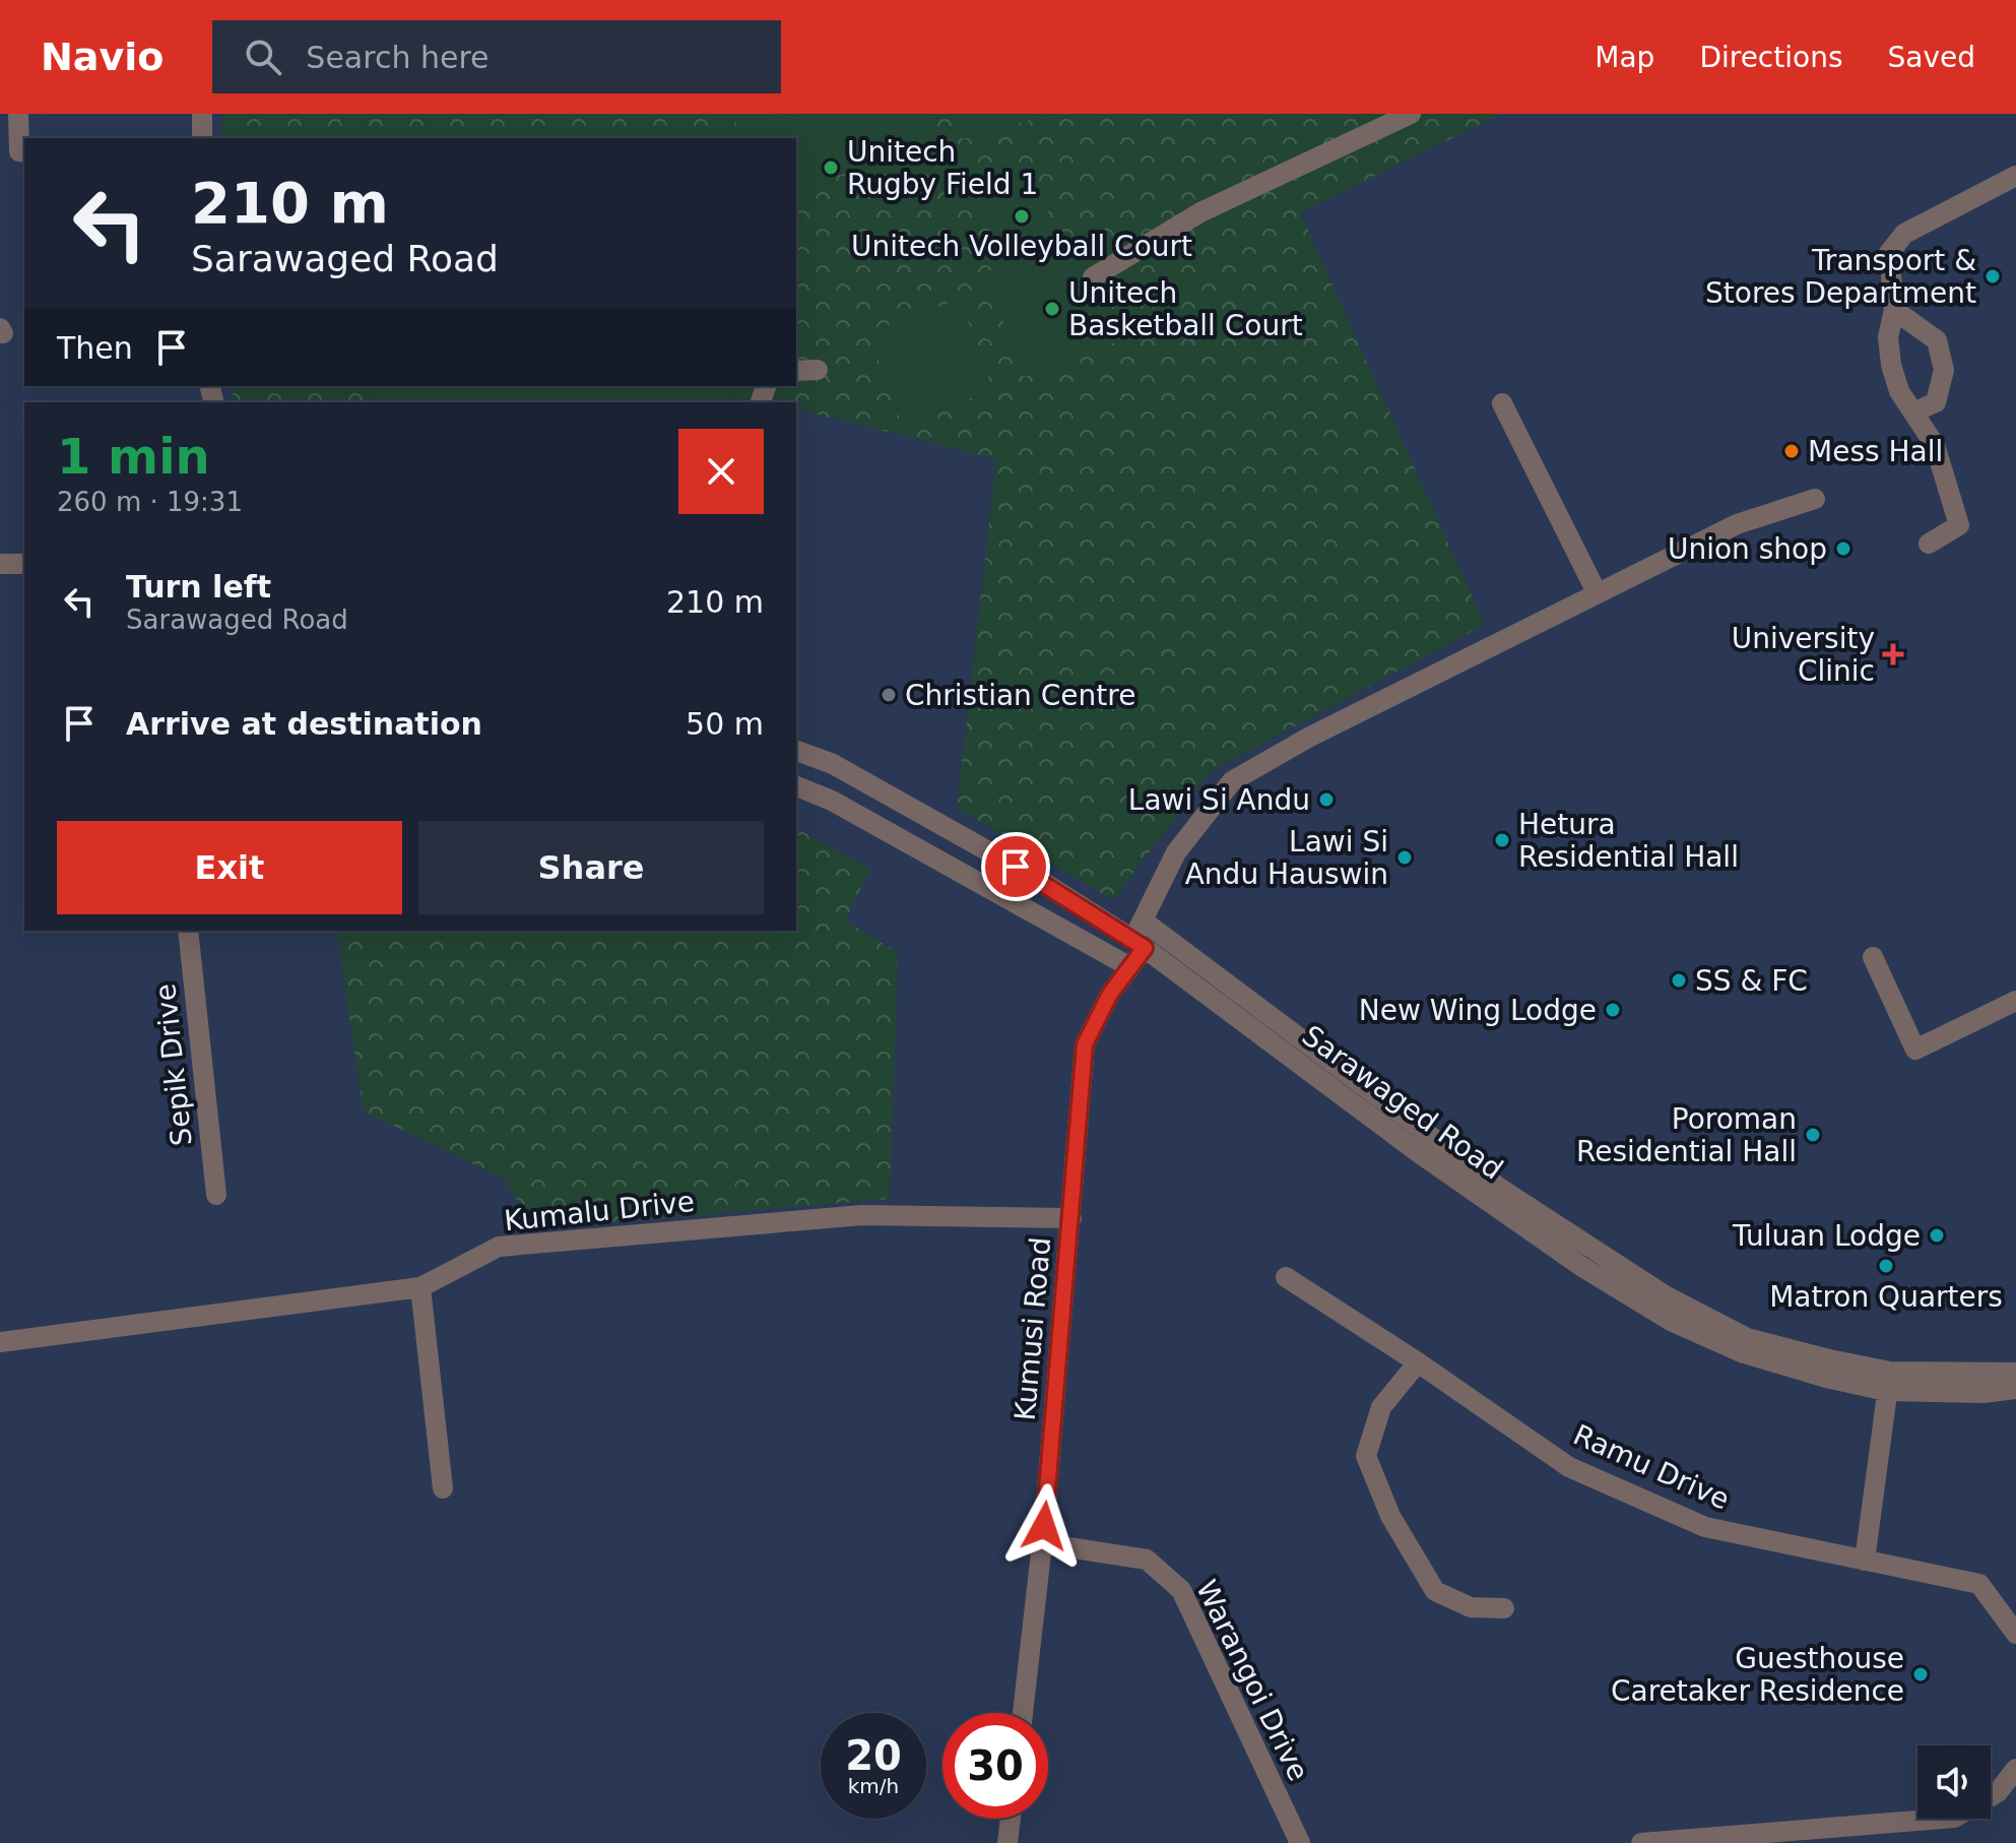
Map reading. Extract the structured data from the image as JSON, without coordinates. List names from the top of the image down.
{
  "streets": {
    "street": [
      "Sarawaged Road",
      "Kumalu Drive",
      "Kumusi Road",
      "Ramu Drive",
      "Warangoi Drive"
    ]
  },
  "crossings": [
    ["Sarawaged Road", "Kumusi Road"],
    ["Kumalu Drive", "Kumusi Road"],
    ["Kumusi Road", "Warangoi Drive"]
  ],
  "places": {
    "other": [
      "Unitech Rugby Field 1",
      "Unitech Volleyball Court",
      "Transport & Stores Department",
      "Unitech Basketball Court",
      "Mess Hall",
      "Union shop",
      "Christian Centre",
      "Lawi Si Andu",
      "Hetura Residential Hall",
      "Lawi Si Andu Hauswin",
      "SS & FC",
      "New Wing Lodge",
      "Poroman Residential Hall",
      "Tuluan Lodge",
      "Matron Quarters",
      "Guesthouse Caretaker Residence"
    ],
    "health": ["University Clinic"]
  },
  "page": {
    "header": "Navio",
    "search": "Search here",
    "nav": ["Map", "Directions", "Saved"],
    "turn": ["210 m", "Sarawaged Road"],
    "then": "Then",
    "heading": ["1 min", "260 m · 19:31"],
    "list": [
      {
        "name": "Turn left",
        "note": "Sarawaged Road",
        "value": "210 m"
      },
      {
        "name": "Arrive at destination",
        "value": "50 m"
      }
    ],
    "buttons": ["Exit", "Share"],
    "speed": "20 km/h",
    "limit": "30"
  }
}
